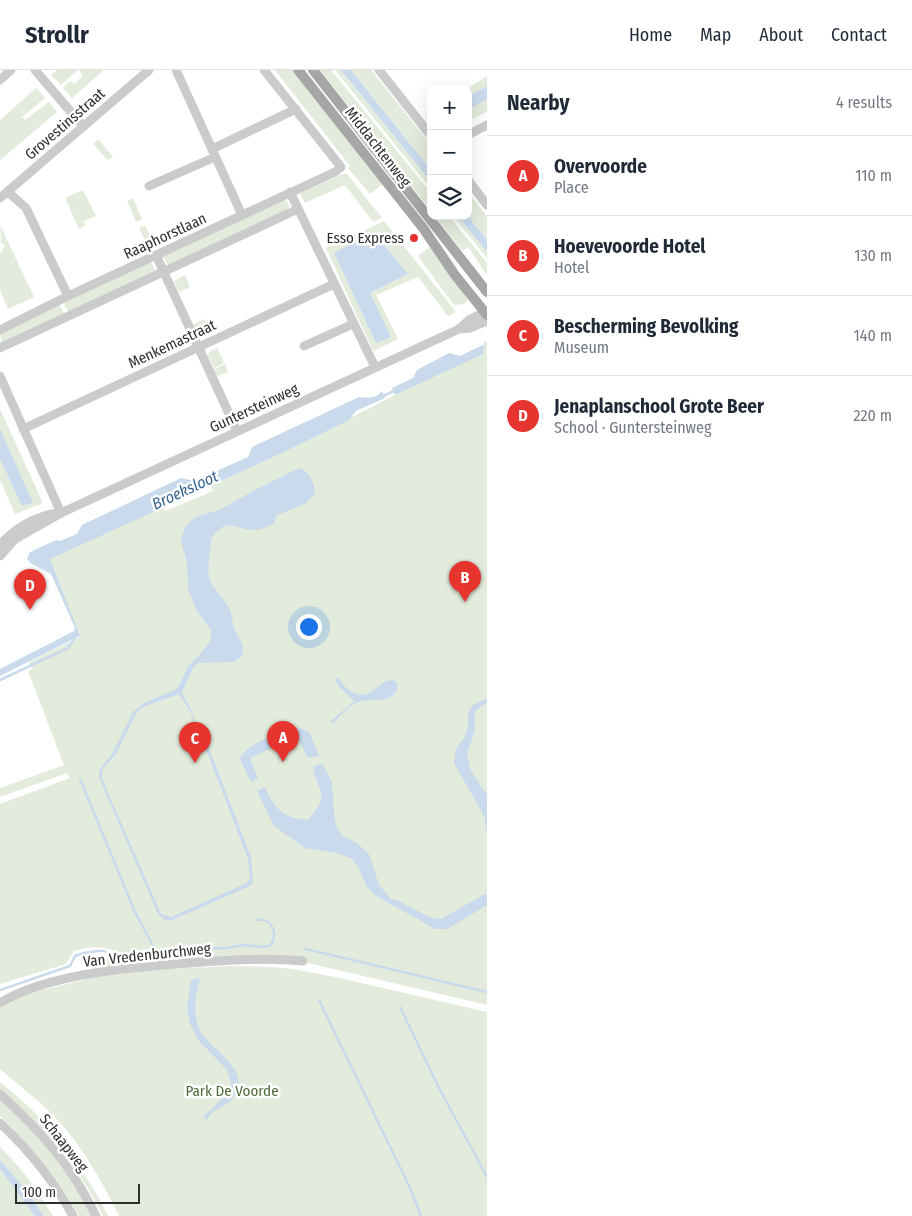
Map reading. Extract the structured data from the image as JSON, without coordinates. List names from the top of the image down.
{
  "streets": {
    "main road": ["Middachtenweg"],
    "street": [
      "Grovestinsstraat",
      "Raaphorstlaan",
      "Menkemastraat",
      "Guntersteinweg",
      "Van Vredenburchweg",
      "Schaapweg"
    ]
  },
  "crossings": [
    ["Middachtenweg", "Guntersteinweg"]
  ],
  "water": ["Broeksloot"],
  "parks": ["Park De Voorde"],
  "places": ["Esso Express"],
  "scale_bar": "100 m",
  "page": {
    "header": "Strollr",
    "nav": [
      "Home",
      "Map",
      "About",
      "Contact"
    ],
    "heading": ["Nearby", "4 results"],
    "map_buttons": ["+", "−"],
    "list": [
      {
        "mark": "A",
        "name": "Overvoorde",
        "note": "Place",
        "value": "110 m"
      },
      {
        "mark": "B",
        "name": "Hoevevoorde Hotel",
        "note": "Hotel",
        "value": "130 m"
      },
      {
        "mark": "C",
        "name": "Bescherming Bevolking",
        "note": "Museum",
        "value": "140 m"
      },
      {
        "mark": "D",
        "name": "Jenaplanschool Grote Beer",
        "note": "School · Guntersteinweg",
        "value": "220 m"
      }
    ],
    "pins": [
      "B",
      "D",
      "A",
      "C"
    ],
    "scale": "100 m"
  }
}
